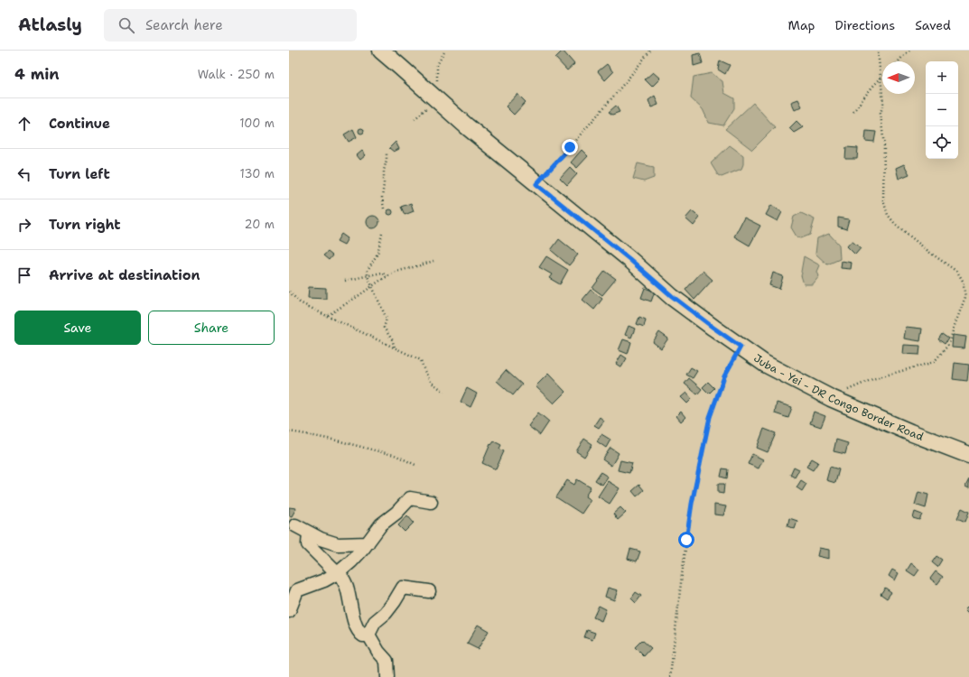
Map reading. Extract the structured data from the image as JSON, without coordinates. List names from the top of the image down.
{
  "streets": {
    "main road": ["Juba - Yei - DR Congo Border Road"]
  },
  "north": "left",
  "page": {
    "header": "Atlasly",
    "search": "Search here",
    "nav": ["Map", "Directions", "Saved"],
    "heading": ["4 min", "Walk · 250 m"],
    "map_buttons": ["+", "−"],
    "list": [
      ["Continue", "100 m"],
      ["Turn left", "130 m"],
      ["Turn right", "20 m"],
      "Arrive at destination"
    ],
    "buttons": ["Save", "Share"]
  }
}
